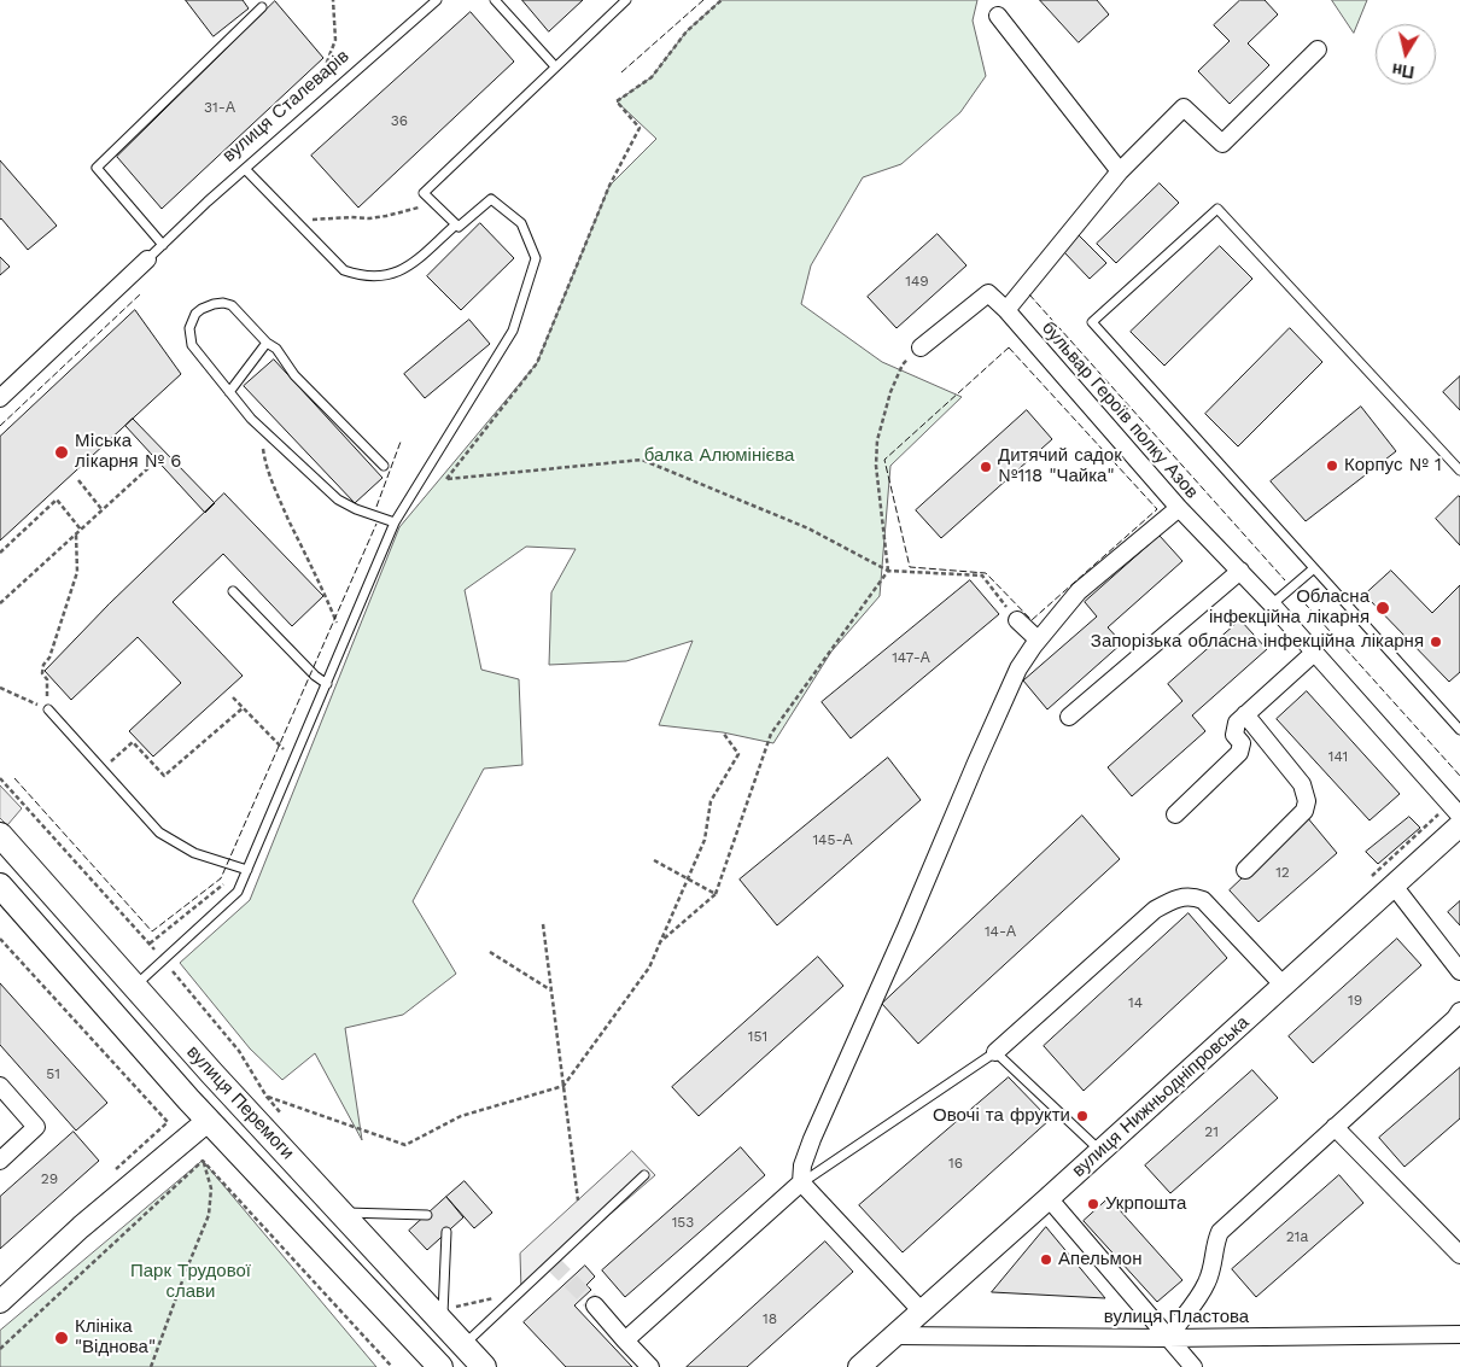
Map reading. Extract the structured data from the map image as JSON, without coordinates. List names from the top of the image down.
{
  "streets": {
    "main road": ["вулиця Перемоги"],
    "street": ["бульвар Героїв полку Азов", "вулиця Нижньодніпровська", "вулиця Пластова"],
    "lane": ["вулиця Сталеварів"]
  },
  "crossings": [
    ["вулиця Нижньодніпровська", "вулиця Пластова"]
  ],
  "parks": ["балка Алюмінієва", "Парк Трудової слави"],
  "places": [
    "Мiська лiкарня № 6",
    "Корпус № 1",
    "Дитячий садок №118 \"Чайка\"",
    "Обласна інфекційна лікарня",
    "Запорізька обласна інфекційна лікарня",
    "Овочі та фрукти",
    "Укрпошта",
    "Апельмон",
    "Клініка \"Віднова\""
  ],
  "house_numbers": [
    "31-А",
    "36",
    "149",
    "147-А",
    "141",
    "145-А",
    "12",
    "14-А",
    "19",
    "14",
    "151",
    "51",
    "21",
    "16",
    "29",
    "153",
    "21а",
    "18"
  ],
  "north": "bottom"
}
